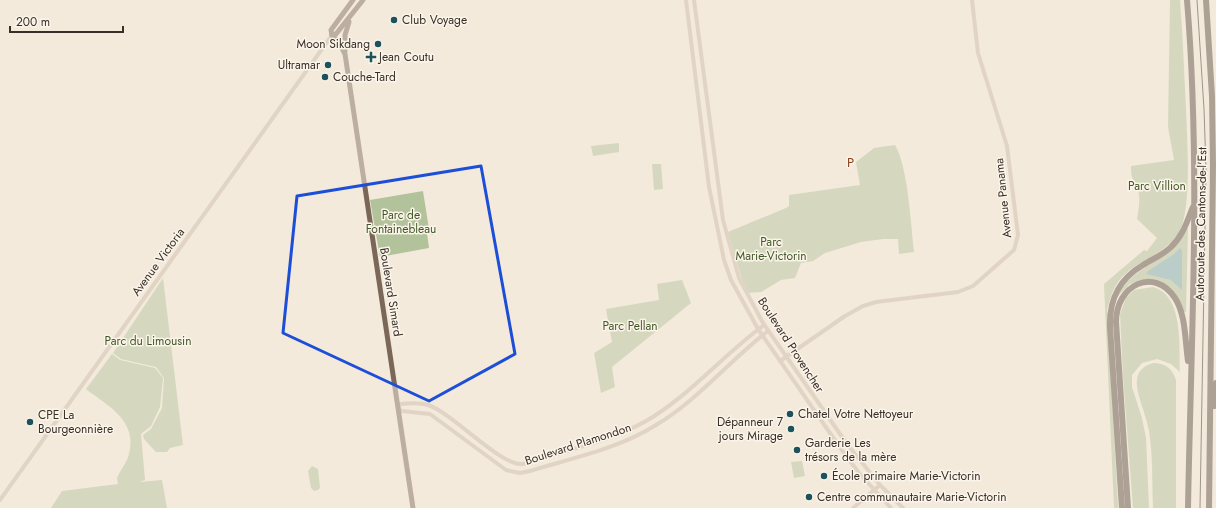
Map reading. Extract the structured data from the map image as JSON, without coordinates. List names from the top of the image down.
{
  "streets": {
    "highway": ["Autoroute des Cantons-de-l'Est"],
    "main road": ["Avenue Victoria", "Boulevard Simard"],
    "street": ["Avenue Panama", "Boulevard Provencher", "Boulevard Plamondon"]
  },
  "crossings": [
    ["Avenue Panama", "Boulevard Provencher"],
    ["Avenue Victoria", "Boulevard Simard"],
    ["Boulevard Simard", "Boulevard Plamondon"],
    ["Boulevard Provencher", "Boulevard Plamondon"]
  ],
  "districts": ["P"],
  "parks": [
    "Parc Villion",
    "Parc de Fontainebleau",
    "Parc Marie-Victorin",
    "Parc Pellan",
    "Parc du Limousin"
  ],
  "places": {
    "other": [
      "Club Voyage",
      "Moon Sikdang",
      "Ultramar",
      "Couche-Tard",
      "Chatel Votre Nettoyeur",
      "CPE La Bourgeonnière",
      "Dépanneur 7 jours Mirage",
      "Garderie Les trésors de la mère",
      "École primaire Marie-Victorin",
      "Centre communautaire Marie-Victorin"
    ],
    "health": ["Jean Coutu"]
  },
  "scale_bar": "200 m"
}
